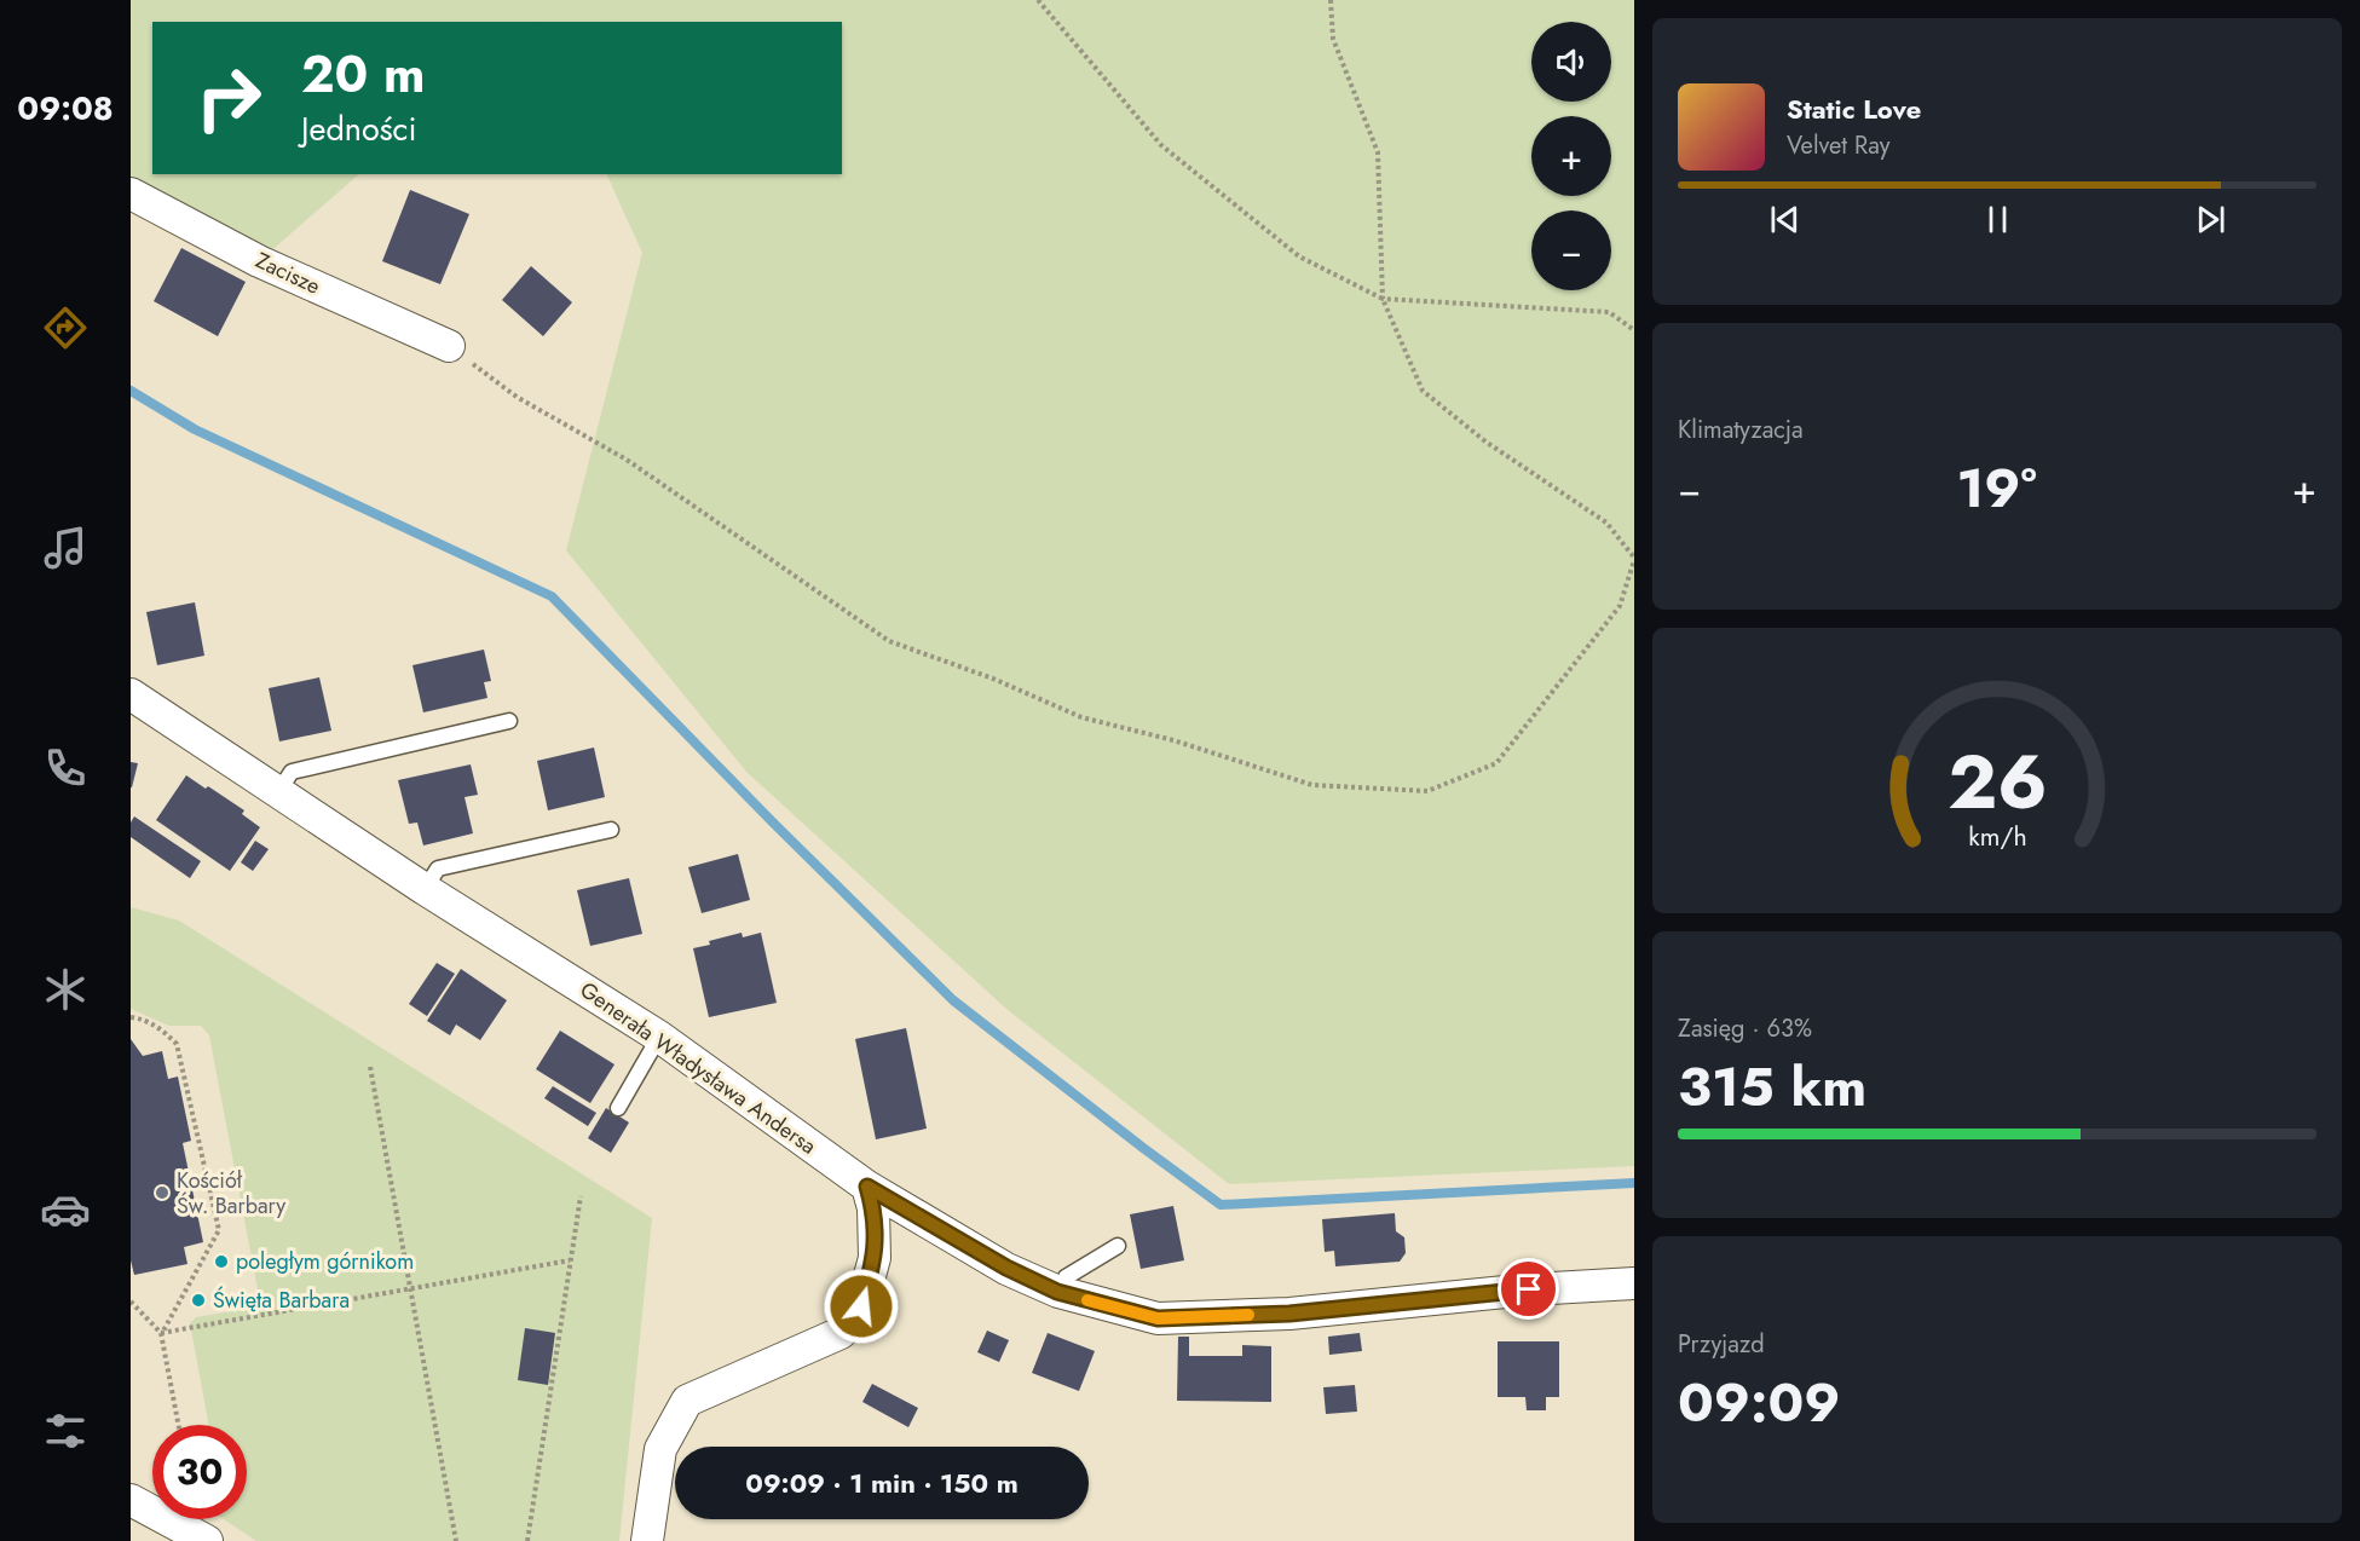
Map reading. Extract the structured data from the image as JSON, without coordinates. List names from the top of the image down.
{
  "streets": {
    "street": ["Zacisze", "Generała Władysława Andersa"]
  },
  "places": ["Kościół Św. Barbary", "poległym górnikom", "Święta Barbara"],
  "page": {
    "tabs": "09:08",
    "map_buttons": ["+", "−"],
    "turn": ["20 m", "Jedności"],
    "song": ["Static Love", "Velvet Ray"],
    "tile": [
      "Klimatyzacja",
      ["Zasięg · 63%", "315 km"],
      ["Przyjazd", "09:09"]
    ],
    "heat": ["−", "19°", "+"],
    "limit": "30",
    "trip": "09:09 · 1 min · 150 m",
    "gauge": ["26", "km/h"]
  }
}
